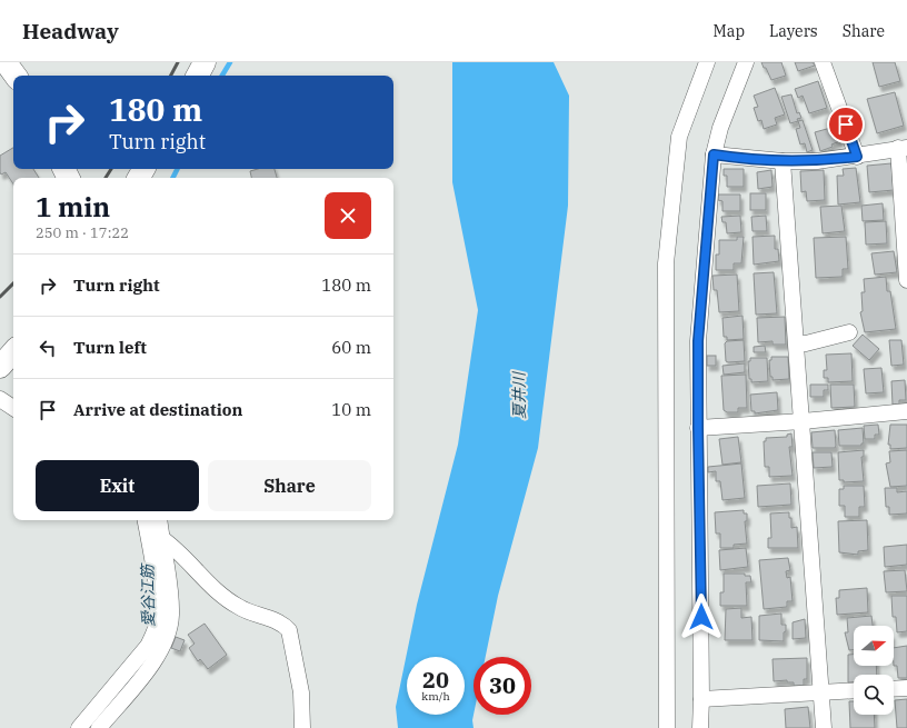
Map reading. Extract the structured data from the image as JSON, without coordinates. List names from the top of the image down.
{
  "water": ["夏井川", "愛谷江筋"],
  "north": "right",
  "page": {
    "header": "Headway",
    "nav": ["Map", "Layers", "Share"],
    "turn": ["180 m", "Turn right"],
    "heading": ["1 min", "250 m · 17:22"],
    "list": [
      {
        "name": "Turn right",
        "value": "180 m"
      },
      {
        "name": "Turn left",
        "value": "60 m"
      },
      {
        "name": "Arrive at destination",
        "value": "10 m"
      }
    ],
    "buttons": ["Exit", "Share"],
    "speed": "20 km/h",
    "limit": "30"
  }
}
